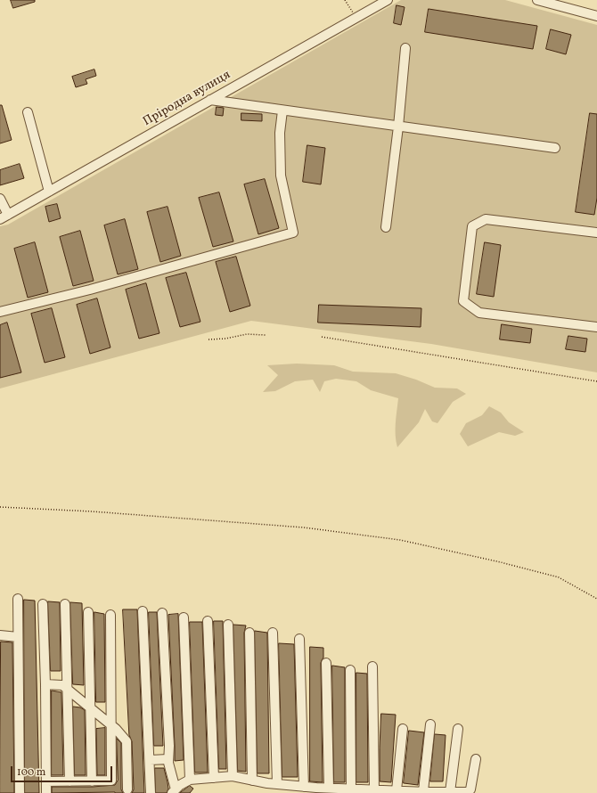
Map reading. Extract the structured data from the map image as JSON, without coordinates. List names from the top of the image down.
{
  "streets": {
    "street": ["Пріродна вулиця"]
  },
  "scale_bar": "100 m"
}
